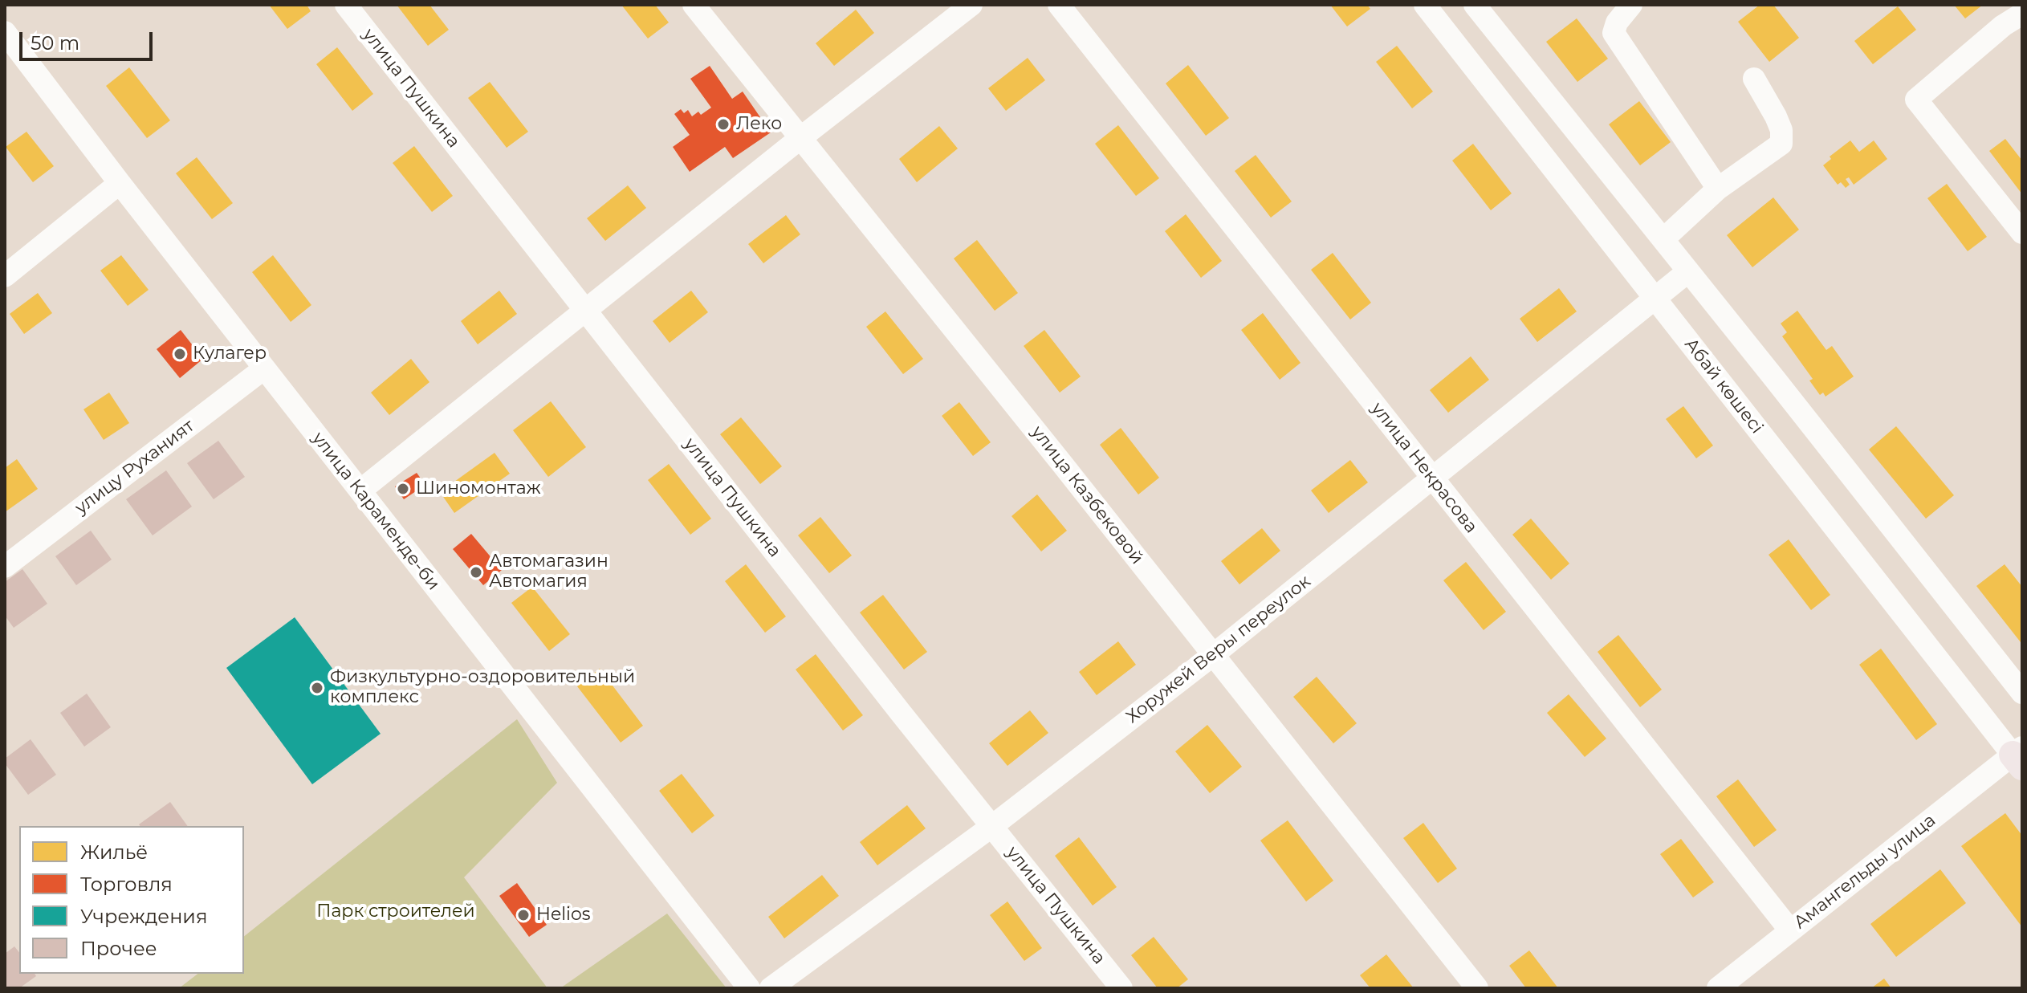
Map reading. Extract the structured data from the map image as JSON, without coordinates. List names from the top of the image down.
{
  "streets": {
    "street": [
      "улица Пушкина",
      "Абай көшесі",
      "улицу Руханият",
      "улица Некрасова",
      "улица Казбековой",
      "улица Караменде-би",
      "Хоружей Веры переулок",
      "Амангельды улица"
    ]
  },
  "crossings": [
    ["улица Пушкина", "Хоружей Веры переулок"],
    ["Абай көшесі", "Хоружей Веры переулок"],
    ["Абай көшесі", "Амангельды улица"],
    ["улицу Руханият", "улица Караменде-би"],
    ["улица Некрасова", "Хоружей Веры переулок"],
    ["улица Некрасова", "Амангельды улица"],
    ["улица Казбековой", "Хоружей Веры переулок"]
  ],
  "parks": ["Парк строителей"],
  "places": [
    "Леко",
    "Кулагер",
    "Шиномонтаж",
    "Автомагазин Автомагия",
    "Физкультурно-оздоровительный комплекс",
    "Helios"
  ],
  "legend": [
    "Жильё",
    "Торговля",
    "Учреждения",
    "Прочее"
  ],
  "scale_bar": "50 m"
}
